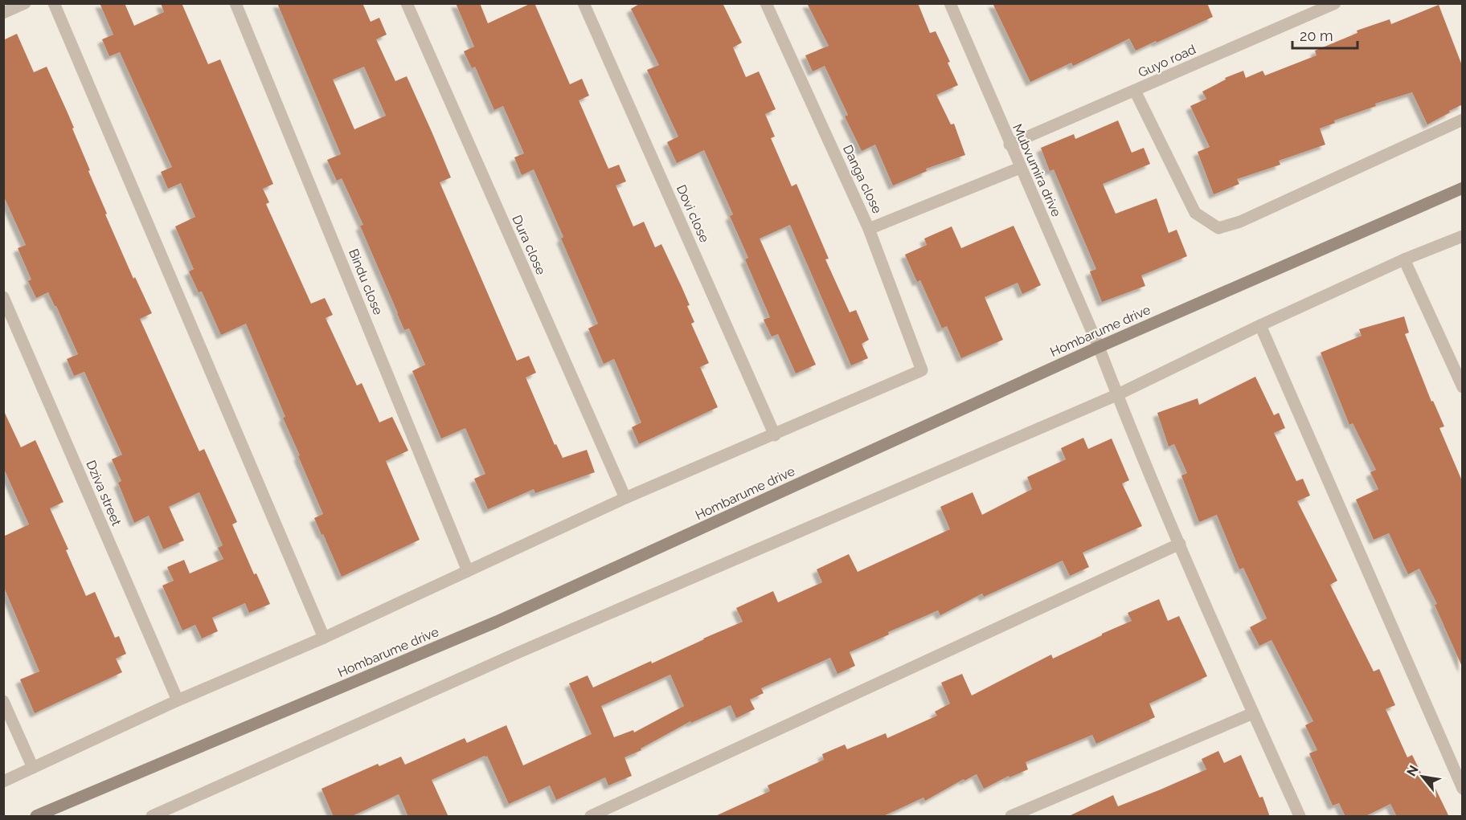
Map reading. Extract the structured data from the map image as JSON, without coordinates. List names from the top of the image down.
{
  "streets": {
    "street": [
      "Guyo road",
      "Mubvumira drive",
      "Danga close",
      "Dovi close",
      "Dura close",
      "Bindu close",
      "Hombarume drive",
      "Dziva street"
    ]
  },
  "crossings": [
    ["Guyo road", "Mubvumira drive"],
    ["Mubvumira drive", "Hombarume drive"],
    ["Danga close", "Dovi close"]
  ],
  "scale_bar": "20 m",
  "north": "top left"
}
